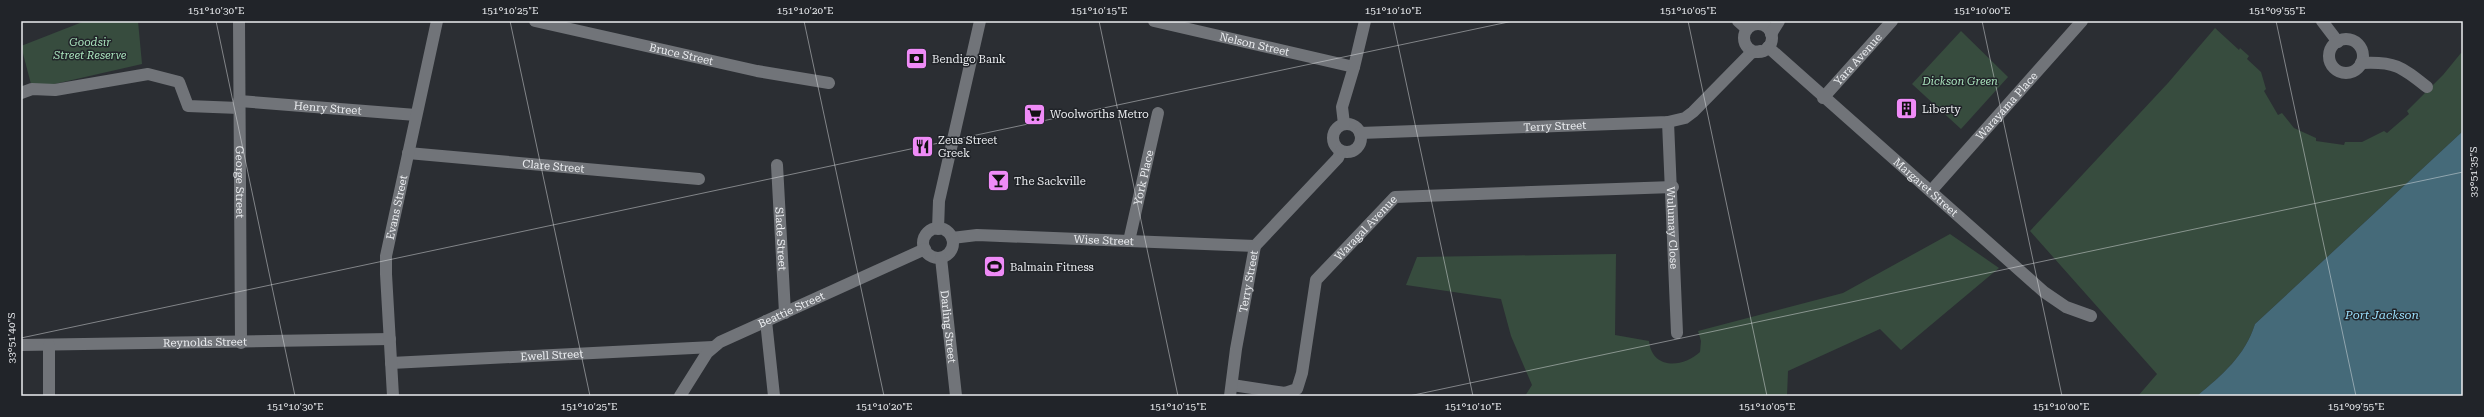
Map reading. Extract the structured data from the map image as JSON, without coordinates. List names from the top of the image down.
{
  "streets": {
    "street": [
      "Nelson Street",
      "Bruce Street",
      "Yara Avenue",
      "Warayama Place",
      "Henry Street",
      "Terry Street",
      "Clare Street",
      "York Place",
      "George Street",
      "Margaret Street",
      "Evans Street",
      "Wulumay Close",
      "Waragal Avenue",
      "Slade Street",
      "Wise Street",
      "Beattie Street",
      "Darling Street",
      "Reynolds Street",
      "Ewell Street"
    ]
  },
  "crossings": [
    ["Yara Avenue", "Margaret Street"],
    ["Warayama Place", "Margaret Street"],
    ["Henry Street", "George Street"],
    ["Henry Street", "Evans Street"],
    ["Terry Street", "Margaret Street"],
    ["Terry Street", "Wulumay Close"],
    ["Terry Street", "Waragal Avenue"],
    ["Terry Street", "Wise Street"],
    ["Clare Street", "Evans Street"],
    ["York Place", "Wise Street"],
    ["George Street", "Reynolds Street"],
    ["Evans Street", "Reynolds Street"],
    ["Evans Street", "Ewell Street"],
    ["Wulumay Close", "Waragal Avenue"],
    ["Slade Street", "Beattie Street"],
    ["Wise Street", "Beattie Street"],
    ["Wise Street", "Darling Street"],
    ["Beattie Street", "Darling Street"],
    ["Beattie Street", "Ewell Street"]
  ],
  "water": ["Port Jackson"],
  "parks": ["Goodsir Street Reserve", "Dickson Green"],
  "places": {
    "bank": ["Bendigo Bank"],
    "building": ["Liberty"],
    "supermarket": ["Woolworths Metro"],
    "restaurant": ["Zeus Street Greek"],
    "bar": ["The Sackville"],
    "sports": ["Balmain Fitness"]
  },
  "coordinates": [
    "151°10'30\"E",
    "151°10'25\"E",
    "151°10'20\"E",
    "151°10'15\"E",
    "151°10'10\"E",
    "151°10'05\"E",
    "151°10'00\"E",
    "151°09'55\"E",
    "33°51'35\"S",
    "33°51'40\"S"
  ]
}
